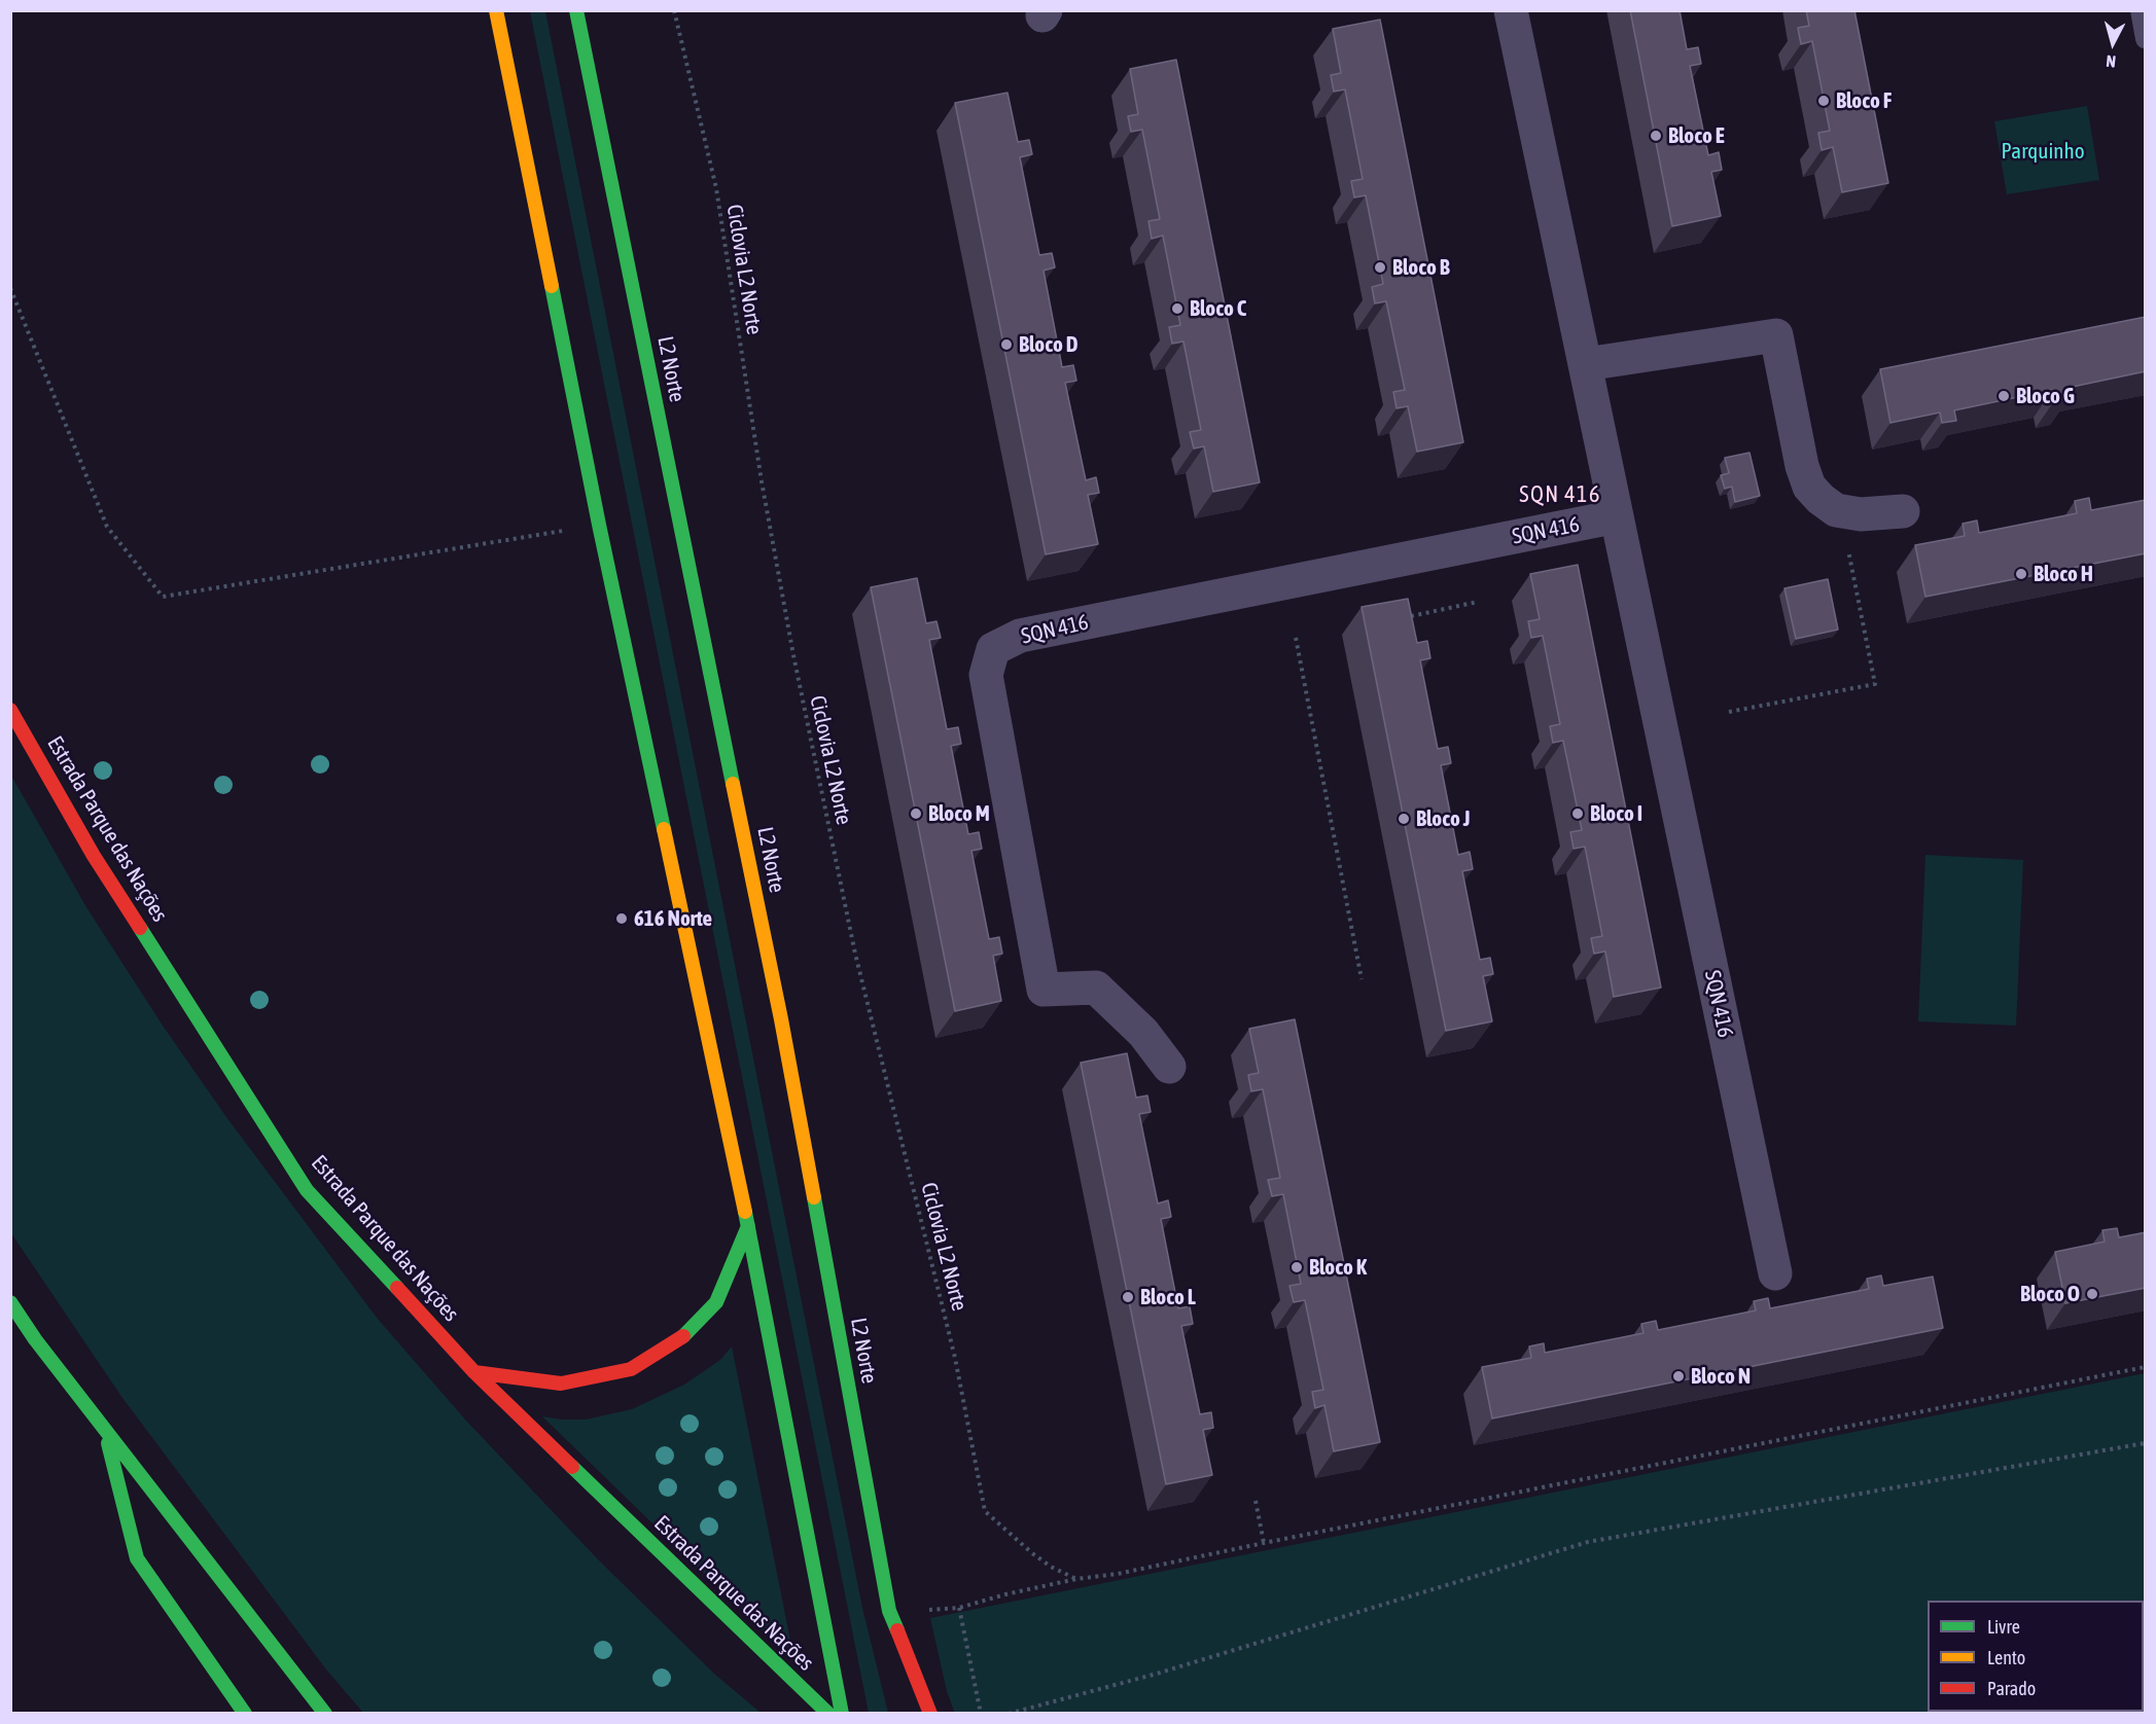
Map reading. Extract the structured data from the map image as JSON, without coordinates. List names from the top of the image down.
{
  "streets": {
    "main road": ["L2 Norte", "Estrada Parque das Nações"],
    "street": ["SQN 416"],
    "path": ["Ciclovia L2 Norte"]
  },
  "districts": ["SQN 416"],
  "parks": ["Parquinho"],
  "places": [
    "Bloco F",
    "Bloco E",
    "Bloco B",
    "Bloco C",
    "Bloco D",
    "Bloco G",
    "Bloco H",
    "Bloco M",
    "Bloco I",
    "Bloco J",
    "616 Norte",
    "Bloco K",
    "Bloco O",
    "Bloco L",
    "Bloco N"
  ],
  "legend": ["Livre", "Lento", "Parado"],
  "north": "bottom"
}
